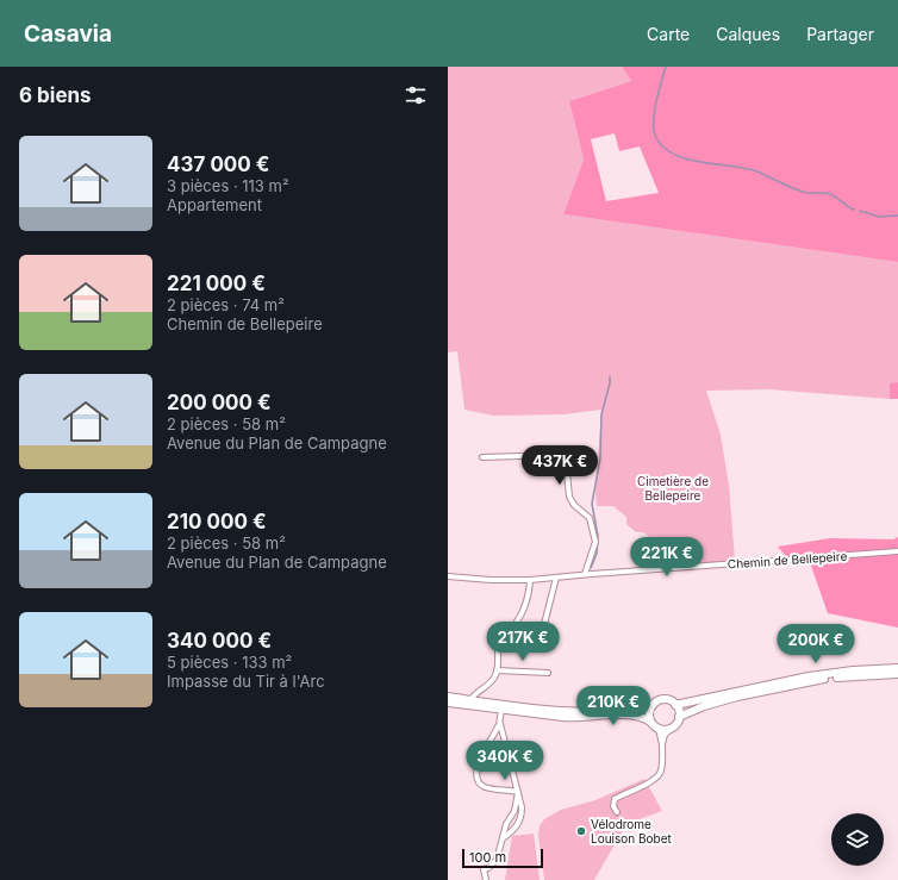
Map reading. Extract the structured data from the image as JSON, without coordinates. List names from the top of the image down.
{
  "streets": {
    "street": ["Chemin de Bellepeire"]
  },
  "parks": ["Cimetière de Bellepeire"],
  "places": ["Vélodrome Louison Bobet"],
  "scale_bar": "100 m",
  "page": {
    "header": "Casavia",
    "nav": ["Carte", "Calques", "Partager"],
    "heading": "6 biens",
    "list": [
      {
        "name": "437 000 €",
        "note": "3 pièces · 113 m² · Appartement"
      },
      {
        "name": "221 000 €",
        "note": "2 pièces · 74 m² · Chemin de Bellepeire"
      },
      {
        "name": "200 000 €",
        "note": "2 pièces · 58 m² · Avenue du Plan de Campagne"
      },
      {
        "name": "210 000 €",
        "note": "2 pièces · 58 m² · Avenue du Plan de Campagne"
      },
      {
        "name": "340 000 €",
        "note": "5 pièces · 133 m² · Impasse du Tir à l'Arc"
      }
    ],
    "price": [
      "437K €",
      "221K €",
      "217K €",
      "200K €",
      "210K €",
      "340K €"
    ],
    "scale": "100 m"
  }
}
